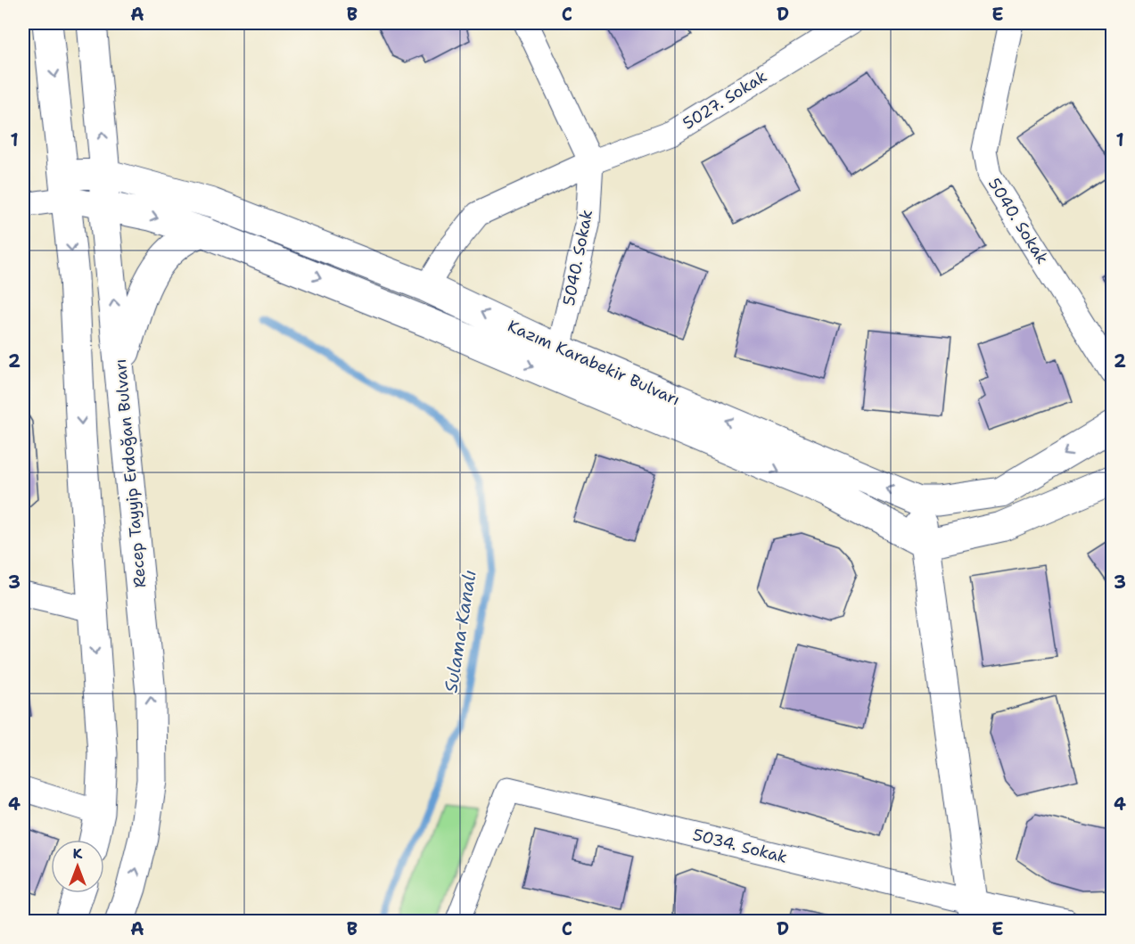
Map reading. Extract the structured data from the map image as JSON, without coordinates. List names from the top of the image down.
{
  "streets": {
    "main road": ["Kazım Karabekir Bulvarı", "Recep Tayyip Erdoğan Bulvarı"],
    "street": ["5027. Sokak", "5040. Sokak", "5034. Sokak"]
  },
  "crossings": [
    ["5027. Sokak", "5040. Sokak"],
    ["5027. Sokak", "Kazım Karabekir Bulvarı"],
    ["5040. Sokak", "Kazım Karabekir Bulvarı"],
    ["Kazım Karabekir Bulvarı", "Recep Tayyip Erdoğan Bulvarı"]
  ],
  "water": ["Sulama Kanalı"],
  "north": "top",
  "grid": {
    "columns": [
      "A",
      "B",
      "C",
      "D",
      "E"
    ],
    "rows": [
      "1",
      "2",
      "3",
      "4"
    ]
  }
}
